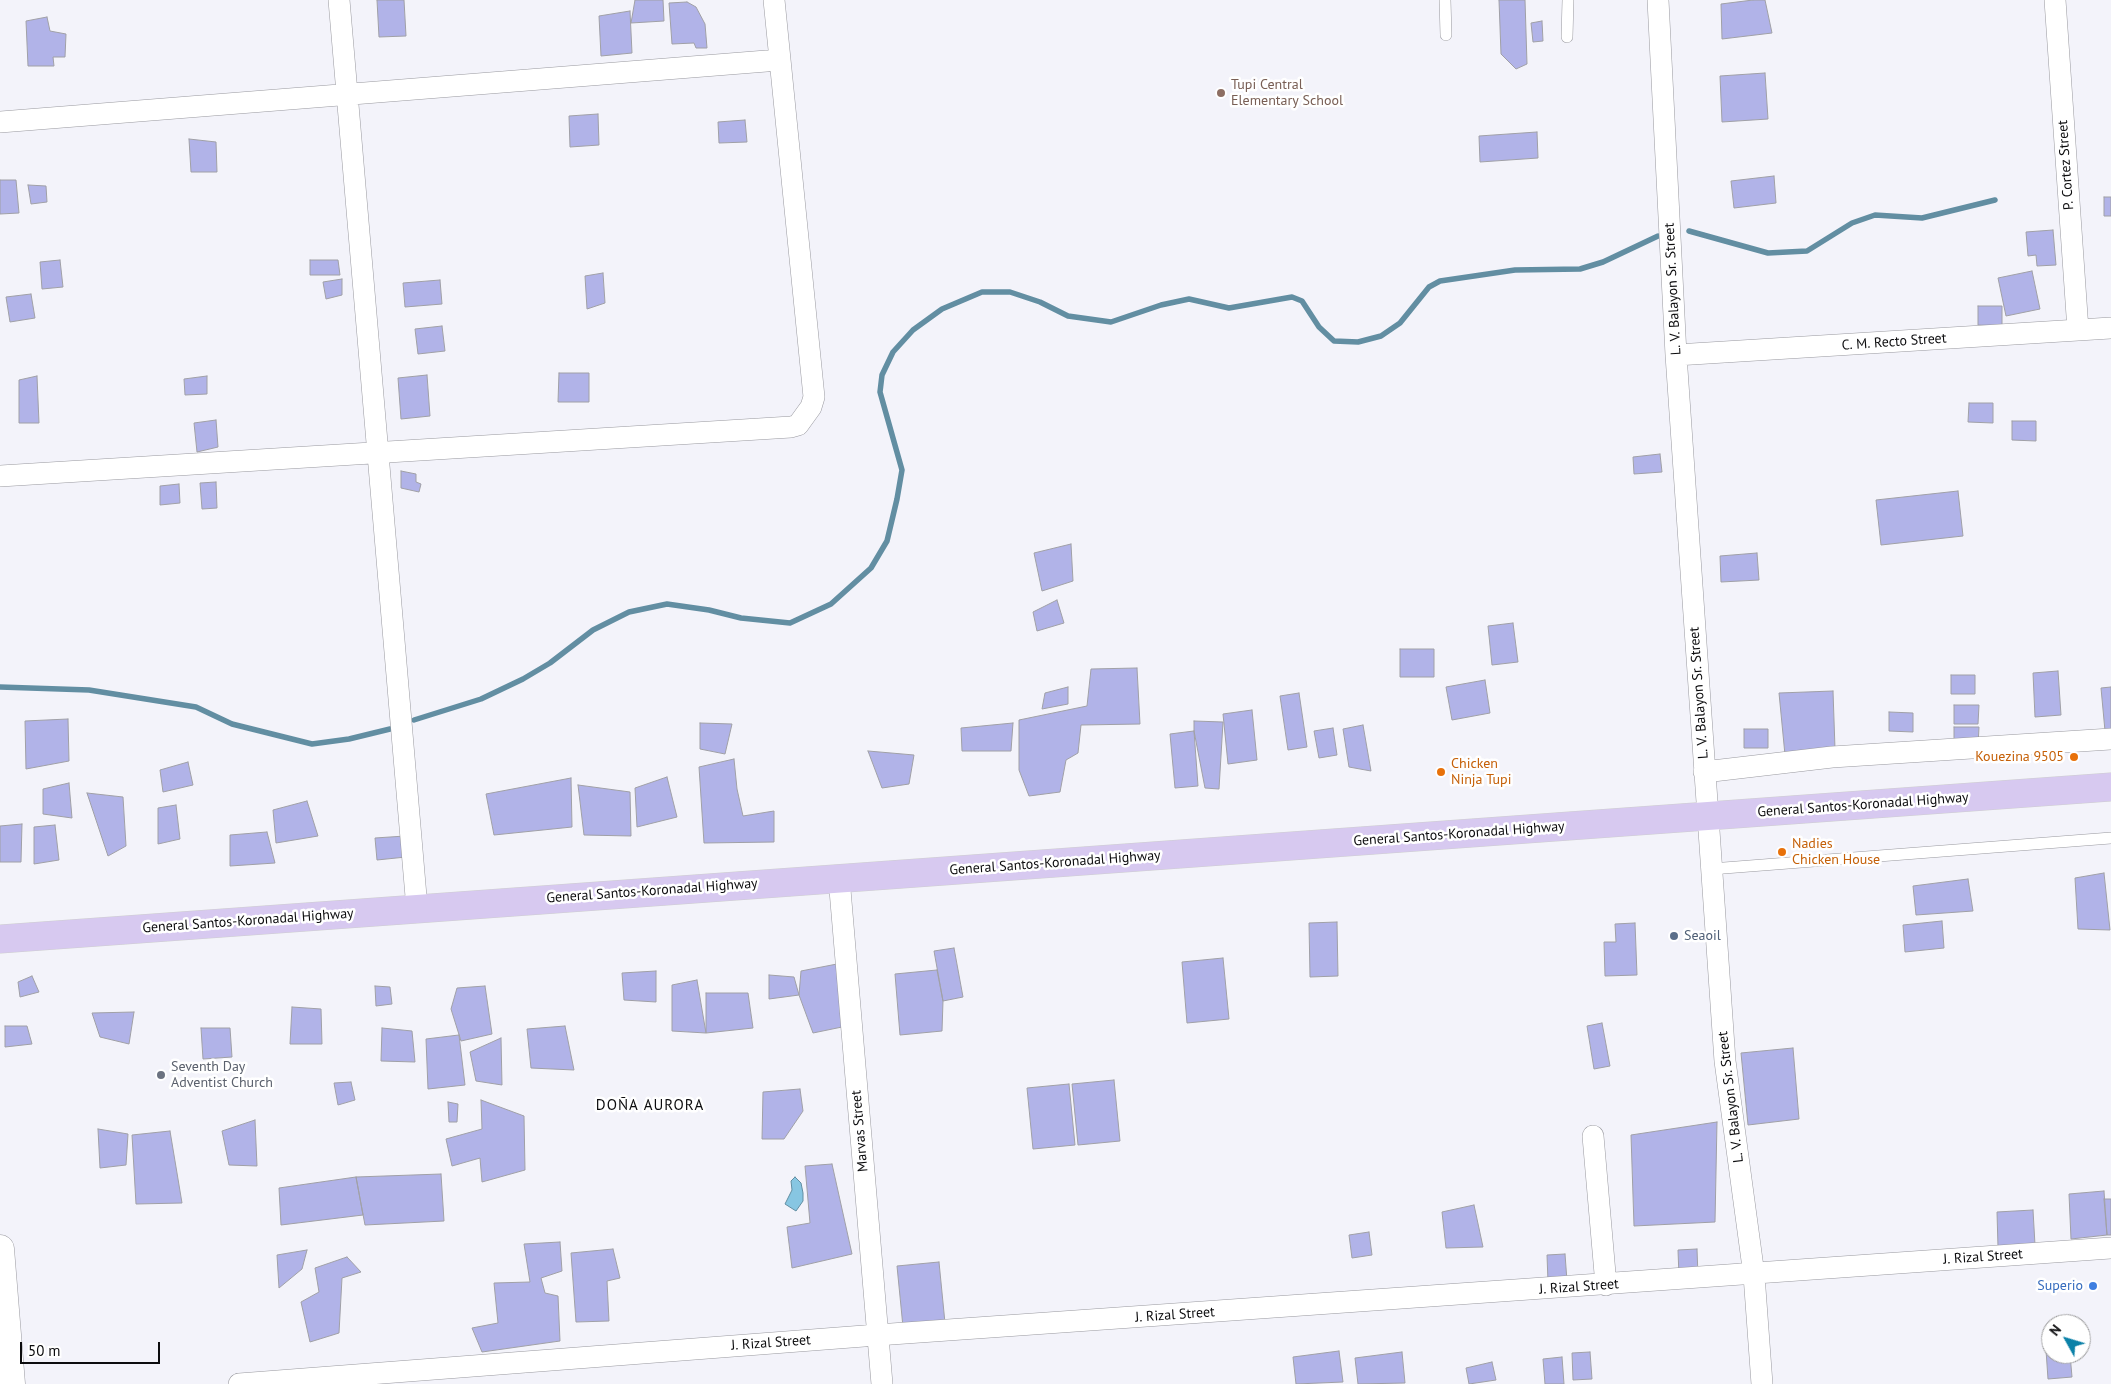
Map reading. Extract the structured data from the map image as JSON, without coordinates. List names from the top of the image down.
{
  "streets": {
    "highway": ["General Santos-Koronadal Highway"],
    "street": [
      "P. Cortez Street",
      "L. V. Balayon Sr. Street",
      "C. M. Recto Street",
      "Marvas Street",
      "J. Rizal Street"
    ]
  },
  "crossings": [
    ["P. Cortez Street", "C. M. Recto Street"],
    ["L. V. Balayon Sr. Street", "C. M. Recto Street"],
    ["L. V. Balayon Sr. Street", "General Santos-Koronadal Highway"],
    ["L. V. Balayon Sr. Street", "J. Rizal Street"],
    ["General Santos-Koronadal Highway", "Marvas Street"],
    ["Marvas Street", "J. Rizal Street"]
  ],
  "districts": ["DOÑA AURORA"],
  "places": [
    "Tupi Central Elementary School",
    "Kouezina 9505",
    "Chicken Ninja Tupi",
    "Nadies Chicken House",
    "Seaoil",
    "Seventh Day Adventist Church",
    "Superio"
  ],
  "scale_bar": "50 m",
  "north": "top left"
}
